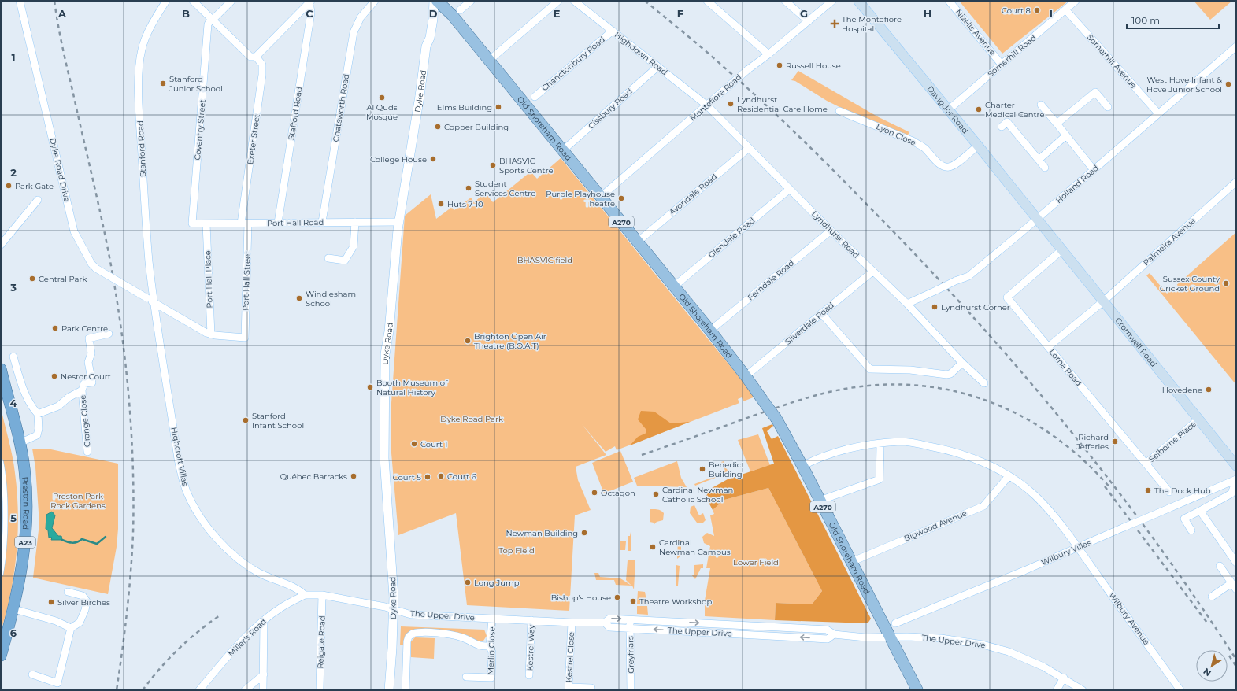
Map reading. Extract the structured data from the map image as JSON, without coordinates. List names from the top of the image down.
{
  "streets": {
    "highway": ["Preston Road", "A23"],
    "main road": [
      "Davigdor Road",
      "Old Shoreham Road",
      "A270",
      "Cromwell Road"
    ],
    "street": [
      "Nizells Avenue",
      "Highdown Road",
      "Somerhill Road",
      "Somerhill Avenue",
      "Chanctonbury Road",
      "Dyke Road",
      "Montefiore Road",
      "Chatsworth Road",
      "Cissbury Road",
      "Stafford Road",
      "Coventry Street",
      "Lyon Close",
      "Exeter Street",
      "Stanford Road",
      "Dyke Road Drive",
      "Holland Road",
      "Avondale Road",
      "Port Hall Road",
      "Lyndhurst Road",
      "Glendale Road",
      "Palmeira Avenue",
      "Port Hall Place",
      "Ferndale Road",
      "Port Hall Street",
      "Silverdale Road",
      "Lorna Road",
      "Grange Close",
      "Selborne Place",
      "Highcroft Villas",
      "Bigwood Avenue",
      "Wilbury Villas",
      "The Upper Drive",
      "Wilbury Avenue",
      "Miller's Road",
      "Reigate Road",
      "Kestrel Way",
      "Merlin Close",
      "Greyfriars",
      "Kestrel Close"
    ]
  },
  "crossings": [
    ["Nizells Avenue", "Somerhill Road"],
    ["Highdown Road", "Chanctonbury Road"],
    ["Highdown Road", "Montefiore Road"],
    ["Highdown Road", "Cissbury Road"],
    ["Highdown Road", "Lyndhurst Road"],
    ["Somerhill Road", "Somerhill Avenue"],
    ["Somerhill Road", "Davigdor Road"],
    ["Somerhill Avenue", "Holland Road"],
    ["Dyke Road", "Port Hall Road"],
    ["Dyke Road", "The Upper Drive"],
    ["Montefiore Road", "Old Shoreham Road"],
    ["Montefiore Road", "Lyndhurst Road"],
    ["Chatsworth Road", "Port Hall Road"],
    ["Cissbury Road", "Old Shoreham Road"],
    ["Davigdor Road", "Lyon Close"],
    ["Davigdor Road", "Holland Road"],
    ["Davigdor Road", "Cromwell Road"],
    ["Stafford Road", "Port Hall Road"],
    ["Old Shoreham Road", "Avondale Road"],
    ["Old Shoreham Road", "Glendale Road"],
    ["Old Shoreham Road", "Ferndale Road"],
    ["Old Shoreham Road", "Silverdale Road"],
    ["Old Shoreham Road", "Bigwood Avenue"],
    ["Old Shoreham Road", "The Upper Drive"],
    ["Old Shoreham Road", "Wilbury Avenue"],
    ["Coventry Street", "Port Hall Road"],
    ["Exeter Street", "Port Hall Road"],
    ["Exeter Street", "Port Hall Street"],
    ["Stanford Road", "Dyke Road Drive"],
    ["Stanford Road", "Highcroft Villas"],
    ["Dyke Road Drive", "Port Hall Place"],
    ["Dyke Road Drive", "Port Hall Street"],
    ["Dyke Road Drive", "Highcroft Villas"],
    ["Holland Road", "Lyndhurst Road"],
    ["Holland Road", "Cromwell Road"],
    ["Avondale Road", "Lyndhurst Road"],
    ["Port Hall Road", "Port Hall Place"],
    ["Port Hall Road", "Port Hall Street"],
    ["Lyndhurst Road", "Glendale Road"],
    ["Lyndhurst Road", "Ferndale Road"],
    ["Lyndhurst Road", "Silverdale Road"],
    ["Palmeira Avenue", "Cromwell Road"],
    ["Palmeira Avenue", "Lorna Road"],
    ["Cromwell Road", "Lorna Road"],
    ["Cromwell Road", "Selborne Place"],
    ["Lorna Road", "Selborne Place"],
    ["Highcroft Villas", "Miller's Road"],
    ["Bigwood Avenue", "Wilbury Avenue"],
    ["Wilbury Villas", "Wilbury Avenue"],
    ["The Upper Drive", "Kestrel Way"],
    ["The Upper Drive", "Merlin Close"],
    ["The Upper Drive", "Greyfriars"],
    ["The Upper Drive", "Kestrel Close"]
  ],
  "parks": [
    "BHASVIC field",
    "Dyke Road Park",
    "Preston Park Rock Gardens",
    "Top Field",
    "Lower Field"
  ],
  "places": {
    "other": [
      "Court 8",
      "Russell House",
      "Stanford Junior School",
      "West Hove Infant & Hove Junior School",
      "Al Quds Mosque",
      "Lyndhurst Residential Care Home",
      "Elms Building",
      "Charter Medical Centre",
      "Copper Building",
      "College House",
      "BHASVIC Sports Centre",
      "Park Gate",
      "Student Services Centre",
      "Purple Playhouse Theatre",
      "Huts 7-10",
      "Central Park",
      "Sussex County Cricket Ground",
      "Windlesham School",
      "Lyndhurst Corner",
      "Park Centre",
      "Brighton Open Air Theatre (B.O.A.T)",
      "Nestor Court",
      "Booth Museum of Natural History",
      "Hovedene",
      "Stanford Infant School",
      "Richard Jefferies",
      "Court 1",
      "Benedict Building",
      "Québec Barracks",
      "Court 6",
      "Court 5",
      "The Dock Hub",
      "Octagon",
      "Cardinal Newman Catholic School",
      "Newman Building",
      "Cardinal Newman Campus",
      "Long Jump",
      "Bishop's House",
      "Theatre Workshop",
      "Silver Birches"
    ],
    "health": ["The Montefiore Hospital"]
  },
  "scale_bar": "100 m",
  "north": "bottom left",
  "grid": {
    "columns": [
      "A",
      "B",
      "C",
      "D",
      "E",
      "F",
      "G",
      "H",
      "I"
    ],
    "rows": [
      "1",
      "2",
      "3",
      "4",
      "5",
      "6"
    ]
  }
}
